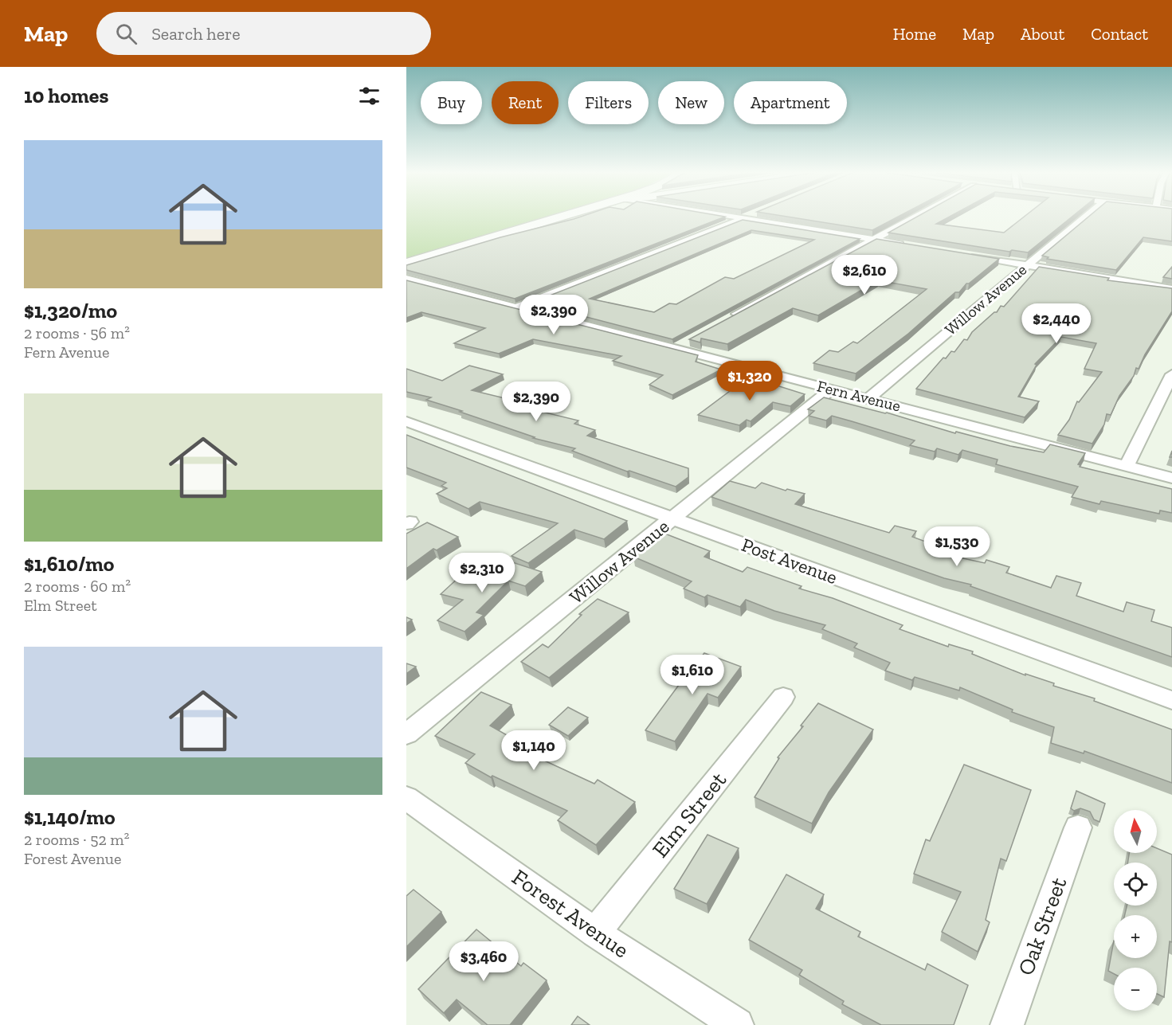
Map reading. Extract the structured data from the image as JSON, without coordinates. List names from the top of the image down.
{
  "streets": {
    "street": [
      "Willow Avenue",
      "Fern Avenue",
      "Post Avenue",
      "Elm Street",
      "Forest Avenue",
      "Oak Street"
    ]
  },
  "crossings": [
    ["Willow Avenue", "Fern Avenue"],
    ["Willow Avenue", "Post Avenue"],
    ["Elm Street", "Forest Avenue"]
  ],
  "north": "top",
  "page": {
    "header": "Map",
    "search": "Search here",
    "nav": [
      "Home",
      "Map",
      "About",
      "Contact"
    ],
    "heading": "10 homes",
    "chip": [
      "Buy",
      "Rent",
      "Filters",
      "New",
      "Apartment"
    ],
    "list": [
      {
        "name": "$1,320/mo",
        "note": "2 rooms · 56 m² · Fern Avenue"
      },
      {
        "name": "$1,610/mo",
        "note": "2 rooms · 60 m² · Elm Street"
      },
      {
        "name": "$1,140/mo",
        "note": "2 rooms · 52 m² · Forest Avenue"
      }
    ],
    "price": [
      "$2,610",
      "$2,390",
      "$2,440",
      "$1,320",
      "$2,390",
      "$1,530",
      "$2,310",
      "$1,610",
      "$1,140",
      "$3,460"
    ],
    "map_buttons": ["+", "−"]
  }
}
